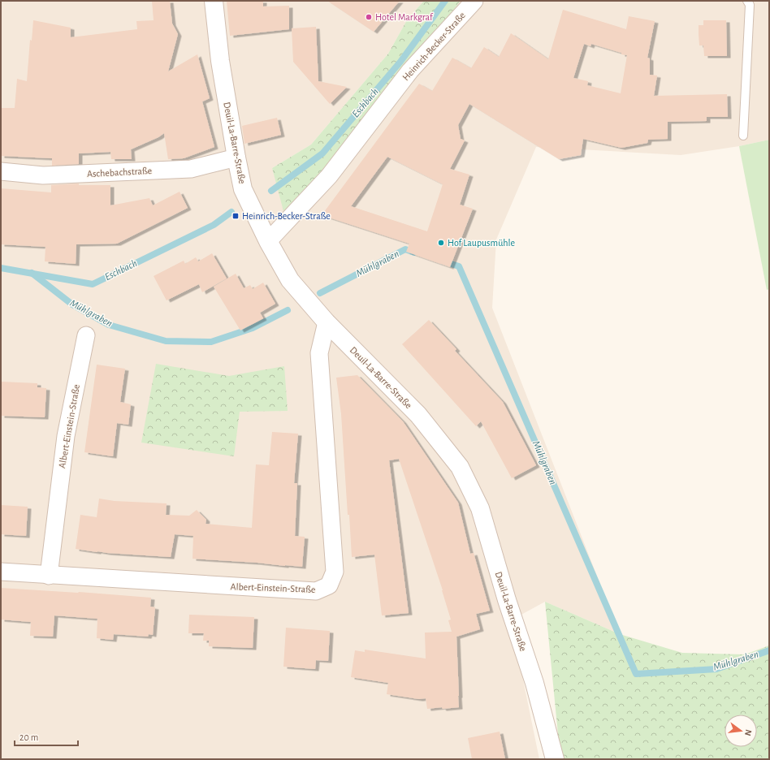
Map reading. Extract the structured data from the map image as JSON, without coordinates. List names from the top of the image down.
{
  "streets": {
    "street": [
      "Heinrich-Becker-Straße",
      "Deuil-La-Barre-Straße",
      "Aschebachstraße",
      "Albert-Einstein-Straße"
    ]
  },
  "crossings": [
    ["Heinrich-Becker-Straße", "Deuil-La-Barre-Straße"],
    ["Deuil-La-Barre-Straße", "Aschebachstraße"],
    ["Deuil-La-Barre-Straße", "Albert-Einstein-Straße"]
  ],
  "water": ["Eschbach", "Mühlgraben"],
  "places": {
    "other": ["Hotel Markgraf", "Hof Laupusmühle"],
    "transit": ["Heinrich-Becker-Straße"]
  },
  "scale_bar": "20 m",
  "north": "right"
}
